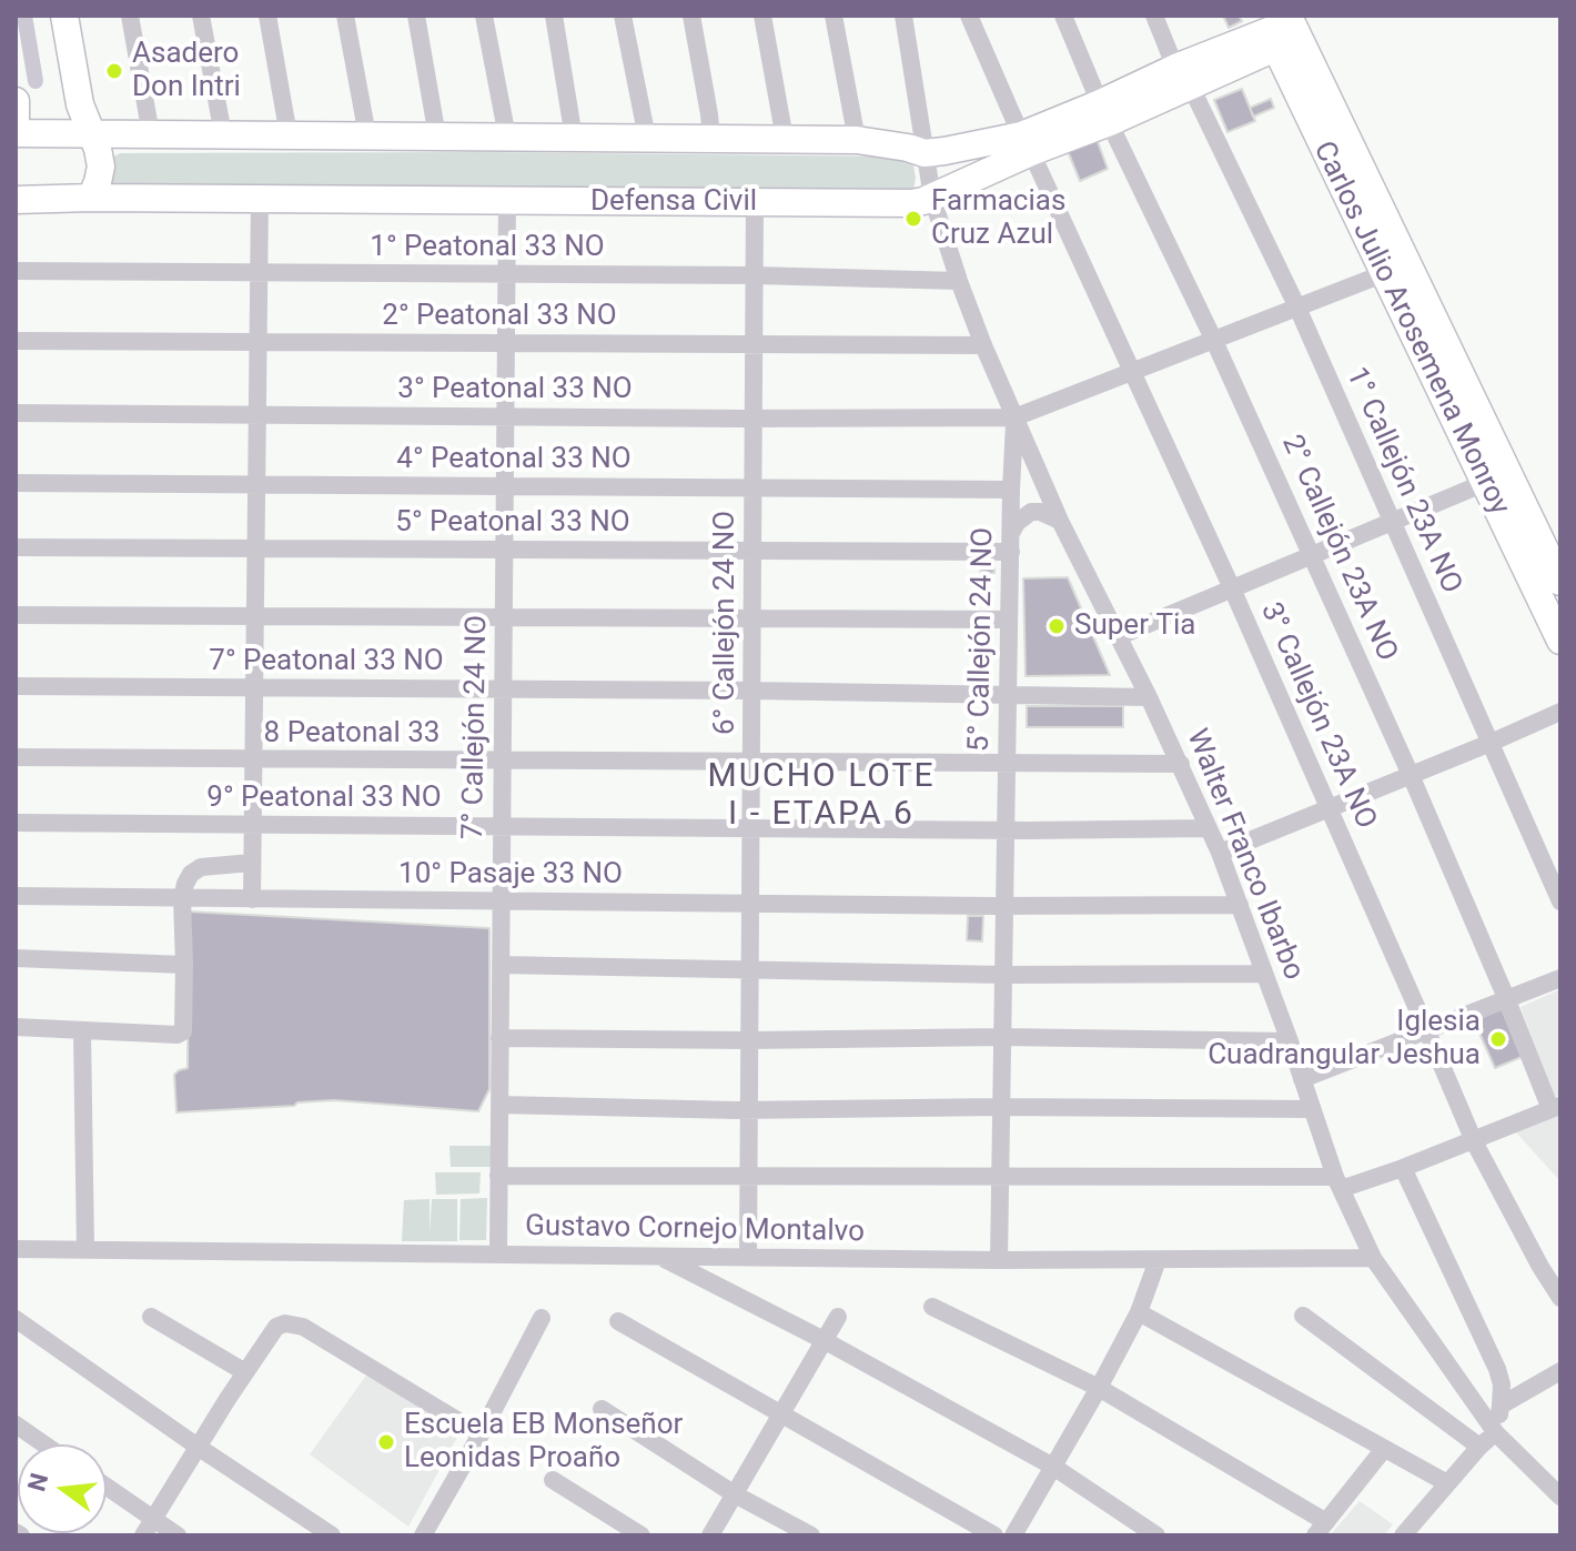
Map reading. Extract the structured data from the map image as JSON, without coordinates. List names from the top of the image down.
{
  "streets": {
    "street": [
      "Defensa Civil",
      "1° Peatonal 33 NO",
      "2° Peatonal 33 NO",
      "Carlos Julio Arosemena Monroy",
      "3° Peatonal 33 NO",
      "4° Peatonal 33 NO",
      "1° Callejón 23A NO",
      "5° Peatonal 33 NO",
      "2° Callejón 23A NO",
      "6° Callejón 24 NO",
      "5° Callejón 24 NO",
      "7° Peatonal 33 NO",
      "3° Callejón 23A NO",
      "7° Callejón 24 NO",
      "8 Peatonal 33",
      "9° Peatonal 33 NO",
      "Walter Franco Ibarbo",
      "10° Pasaje 33 NO",
      "Gustavo Cornejo Montalvo"
    ]
  },
  "crossings": [
    ["Defensa Civil", "Carlos Julio Arosemena Monroy"],
    ["Defensa Civil", "1° Callejón 23A NO"],
    ["Defensa Civil", "2° Callejón 23A NO"],
    ["Defensa Civil", "6° Callejón 24 NO"],
    ["Defensa Civil", "3° Callejón 23A NO"],
    ["Defensa Civil", "7° Callejón 24 NO"],
    ["Defensa Civil", "Walter Franco Ibarbo"],
    ["1° Peatonal 33 NO", "6° Callejón 24 NO"],
    ["1° Peatonal 33 NO", "7° Callejón 24 NO"],
    ["1° Peatonal 33 NO", "Walter Franco Ibarbo"],
    ["2° Peatonal 33 NO", "6° Callejón 24 NO"],
    ["2° Peatonal 33 NO", "7° Callejón 24 NO"],
    ["2° Peatonal 33 NO", "Walter Franco Ibarbo"],
    ["3° Peatonal 33 NO", "6° Callejón 24 NO"],
    ["3° Peatonal 33 NO", "5° Callejón 24 NO"],
    ["3° Peatonal 33 NO", "7° Callejón 24 NO"],
    ["3° Peatonal 33 NO", "Walter Franco Ibarbo"],
    ["4° Peatonal 33 NO", "6° Callejón 24 NO"],
    ["4° Peatonal 33 NO", "5° Callejón 24 NO"],
    ["4° Peatonal 33 NO", "7° Callejón 24 NO"],
    ["5° Peatonal 33 NO", "6° Callejón 24 NO"],
    ["5° Peatonal 33 NO", "5° Callejón 24 NO"],
    ["5° Peatonal 33 NO", "7° Callejón 24 NO"],
    ["6° Callejón 24 NO", "7° Peatonal 33 NO"],
    ["6° Callejón 24 NO", "8 Peatonal 33"],
    ["6° Callejón 24 NO", "9° Peatonal 33 NO"],
    ["6° Callejón 24 NO", "10° Pasaje 33 NO"],
    ["6° Callejón 24 NO", "Gustavo Cornejo Montalvo"],
    ["5° Callejón 24 NO", "7° Peatonal 33 NO"],
    ["5° Callejón 24 NO", "8 Peatonal 33"],
    ["5° Callejón 24 NO", "9° Peatonal 33 NO"],
    ["5° Callejón 24 NO", "Walter Franco Ibarbo"],
    ["5° Callejón 24 NO", "10° Pasaje 33 NO"],
    ["5° Callejón 24 NO", "Gustavo Cornejo Montalvo"],
    ["7° Peatonal 33 NO", "7° Callejón 24 NO"],
    ["7° Peatonal 33 NO", "Walter Franco Ibarbo"],
    ["7° Callejón 24 NO", "8 Peatonal 33"],
    ["7° Callejón 24 NO", "9° Peatonal 33 NO"],
    ["7° Callejón 24 NO", "10° Pasaje 33 NO"],
    ["7° Callejón 24 NO", "Gustavo Cornejo Montalvo"],
    ["8 Peatonal 33", "Walter Franco Ibarbo"],
    ["9° Peatonal 33 NO", "Walter Franco Ibarbo"],
    ["Walter Franco Ibarbo", "10° Pasaje 33 NO"],
    ["Walter Franco Ibarbo", "Gustavo Cornejo Montalvo"]
  ],
  "districts": ["MUCHO LOTE I - ETAPA 6"],
  "places": [
    "Asadero Don Intri",
    "Farmacias Cruz Azul",
    "Super Tia",
    "Iglesia Cuadrangular Jeshua",
    "Escuela EB Monseñor Leonidas Proaño"
  ],
  "north": "left"
}
